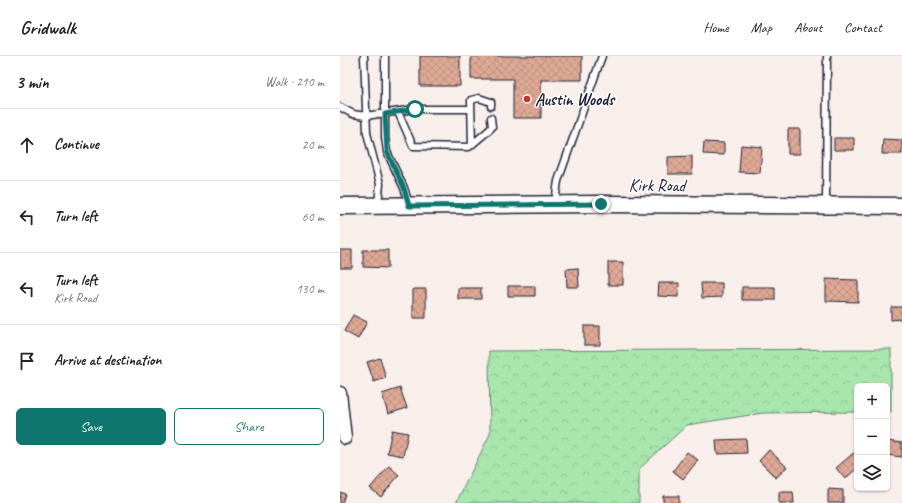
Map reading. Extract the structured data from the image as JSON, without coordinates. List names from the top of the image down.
{
  "streets": {
    "street": ["Kirk Road"]
  },
  "places": ["Austin Woods"],
  "page": {
    "header": "Gridwalk",
    "nav": [
      "Home",
      "Map",
      "About",
      "Contact"
    ],
    "heading": ["3 min", "Walk · 210 m"],
    "list": [
      ["Continue", "20 m"],
      ["Turn left", "60 m"],
      ["Turn left", "Kirk Road", "130 m"],
      "Arrive at destination"
    ],
    "map_buttons": ["+", "−"],
    "buttons": ["Save", "Share"]
  }
}
